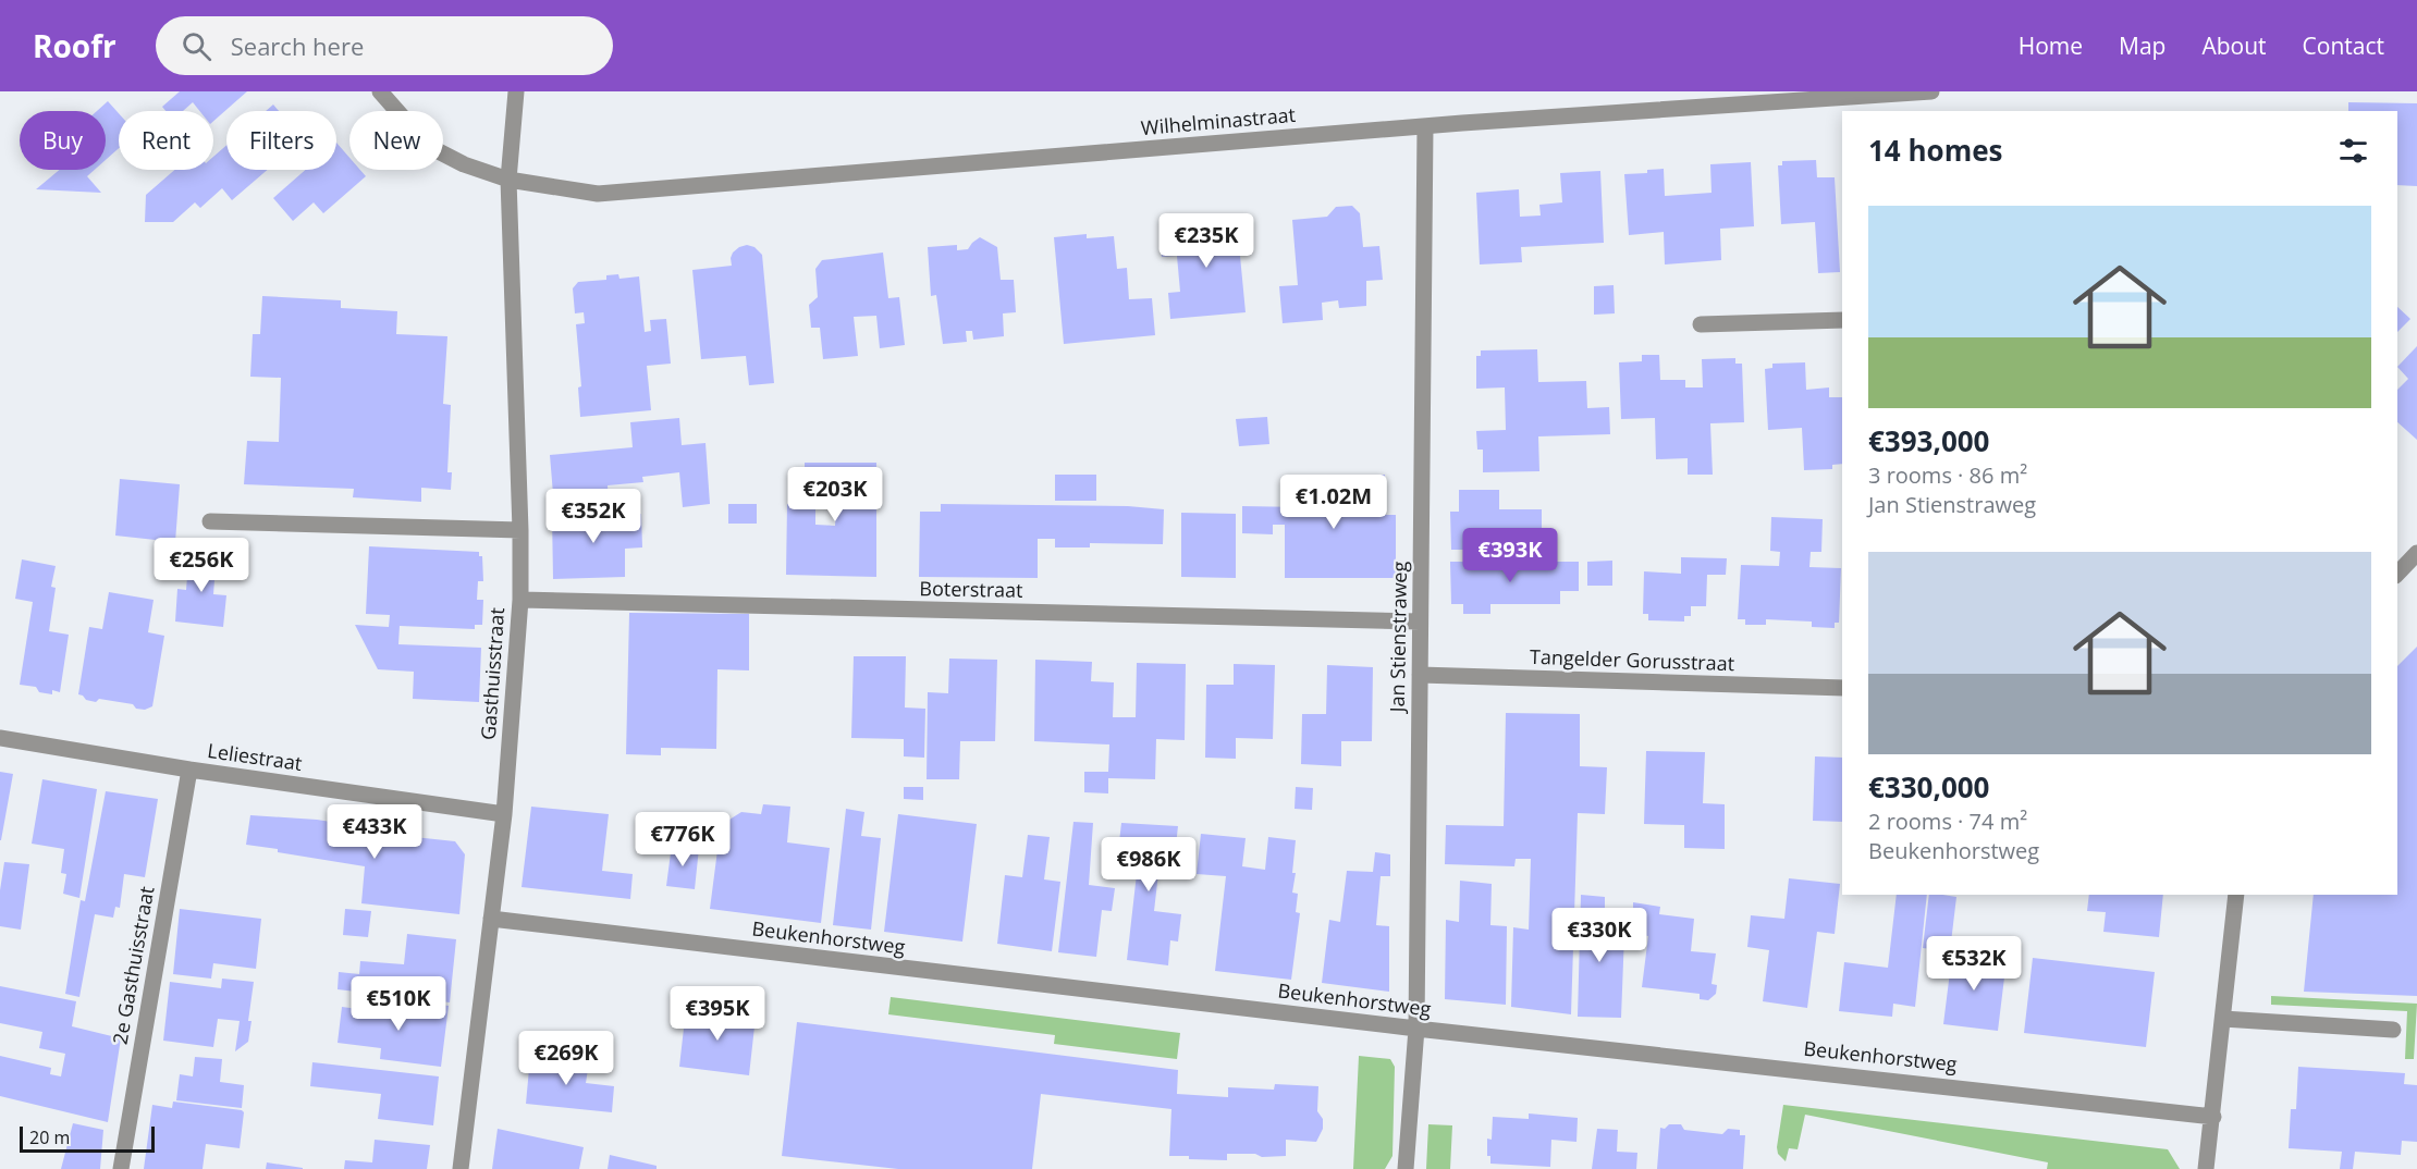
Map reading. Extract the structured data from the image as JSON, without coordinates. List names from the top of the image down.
{
  "streets": {
    "street": [
      "Wilhelminastraat",
      "Boterstraat",
      "Jan Stienstraweg",
      "Tangelder Gorusstraat",
      "Gasthuisstraat",
      "Leliestraat",
      "Beukenhorstweg",
      "2e Gasthuisstraat"
    ]
  },
  "crossings": [
    ["Wilhelminastraat", "Jan Stienstraweg"],
    ["Wilhelminastraat", "Gasthuisstraat"],
    ["Boterstraat", "Jan Stienstraweg"],
    ["Boterstraat", "Gasthuisstraat"],
    ["Jan Stienstraweg", "Tangelder Gorusstraat"],
    ["Jan Stienstraweg", "Beukenhorstweg"],
    ["Gasthuisstraat", "Leliestraat"],
    ["Gasthuisstraat", "Beukenhorstweg"],
    ["Leliestraat", "2e Gasthuisstraat"]
  ],
  "scale_bar": "20 m",
  "page": {
    "header": "Roofr",
    "search": "Search here",
    "nav": [
      "Home",
      "Map",
      "About",
      "Contact"
    ],
    "chip": [
      "Buy",
      "Rent",
      "Filters",
      "New"
    ],
    "heading": "14 homes",
    "list": [
      {
        "name": "€393,000",
        "note": "3 rooms · 86 m² · Jan Stienstraweg"
      },
      {
        "name": "€330,000",
        "note": "2 rooms · 74 m² · Beukenhorstweg"
      }
    ],
    "price": [
      "€235K",
      "€203K",
      "€1.02M",
      "€352K",
      "€393K",
      "€256K",
      "€433K",
      "€776K",
      "€986K",
      "€330K",
      "€532K",
      "€510K",
      "€395K",
      "€269K"
    ],
    "scale": "20 m"
  }
}
